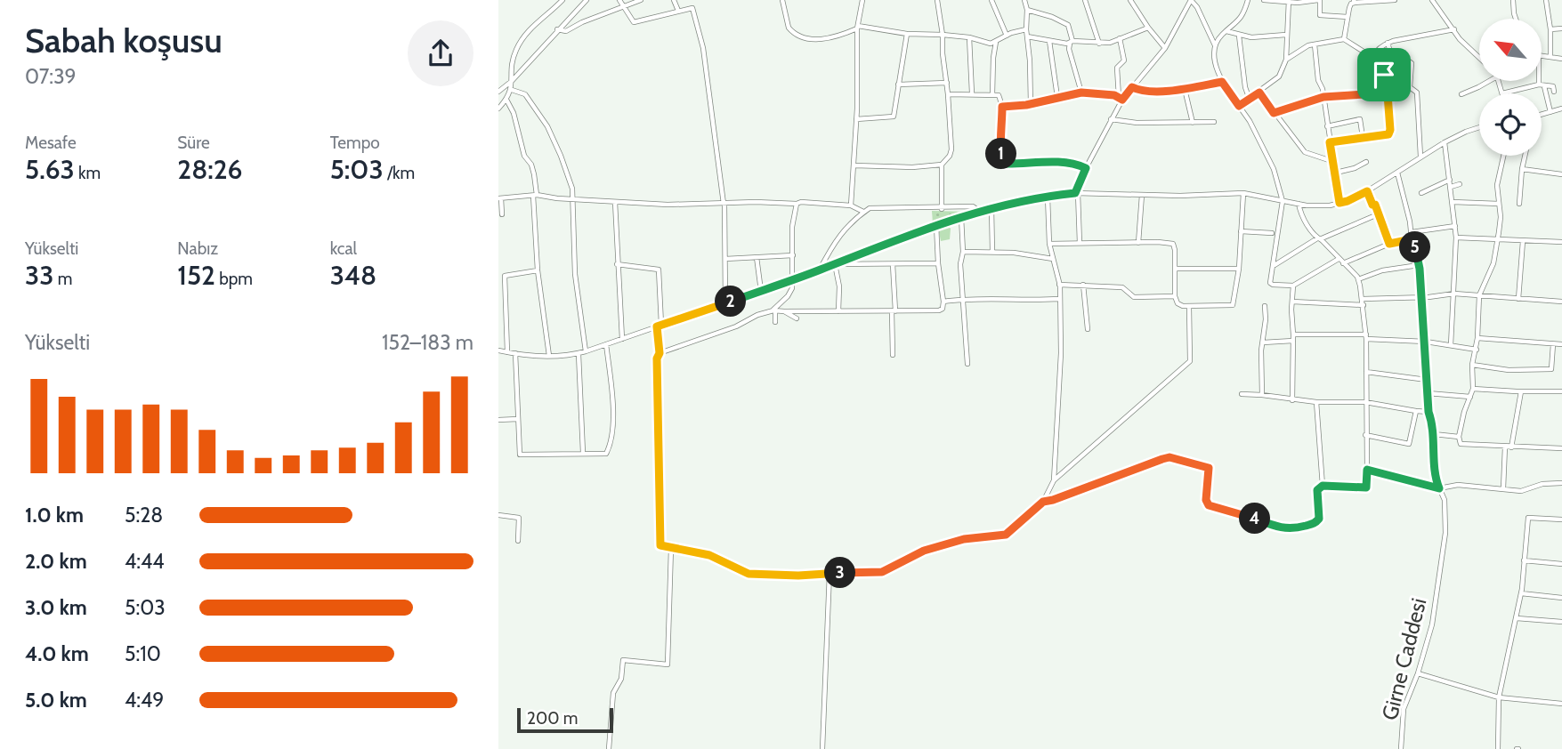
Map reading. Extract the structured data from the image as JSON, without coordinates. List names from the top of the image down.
{
  "streets": {
    "street": ["Girne Caddesi"]
  },
  "scale_bar": "200 m",
  "north": "top left",
  "page": {
    "heading": ["Sabah koşusu", "07:39"],
    "stats": [
      ["Mesafe", "5.63 km"],
      ["Süre", "28:26"],
      ["Tempo", "5:03 /km"],
      ["Yükselti", "33 m"],
      ["Nabız", "152 bpm"],
      ["kcal", "348"]
    ],
    "pins": [
      "1",
      "5",
      "2",
      "4",
      "3"
    ],
    "chart": ["Yükselti", "152–183 m"],
    "list": [
      {
        "name": "1.0 km",
        "note": "5:28"
      },
      {
        "name": "2.0 km",
        "note": "4:44"
      },
      {
        "name": "3.0 km",
        "note": "5:03"
      },
      {
        "name": "4.0 km",
        "note": "5:10"
      },
      {
        "name": "5.0 km",
        "note": "4:49"
      }
    ],
    "scale": "200 m"
  }
}
